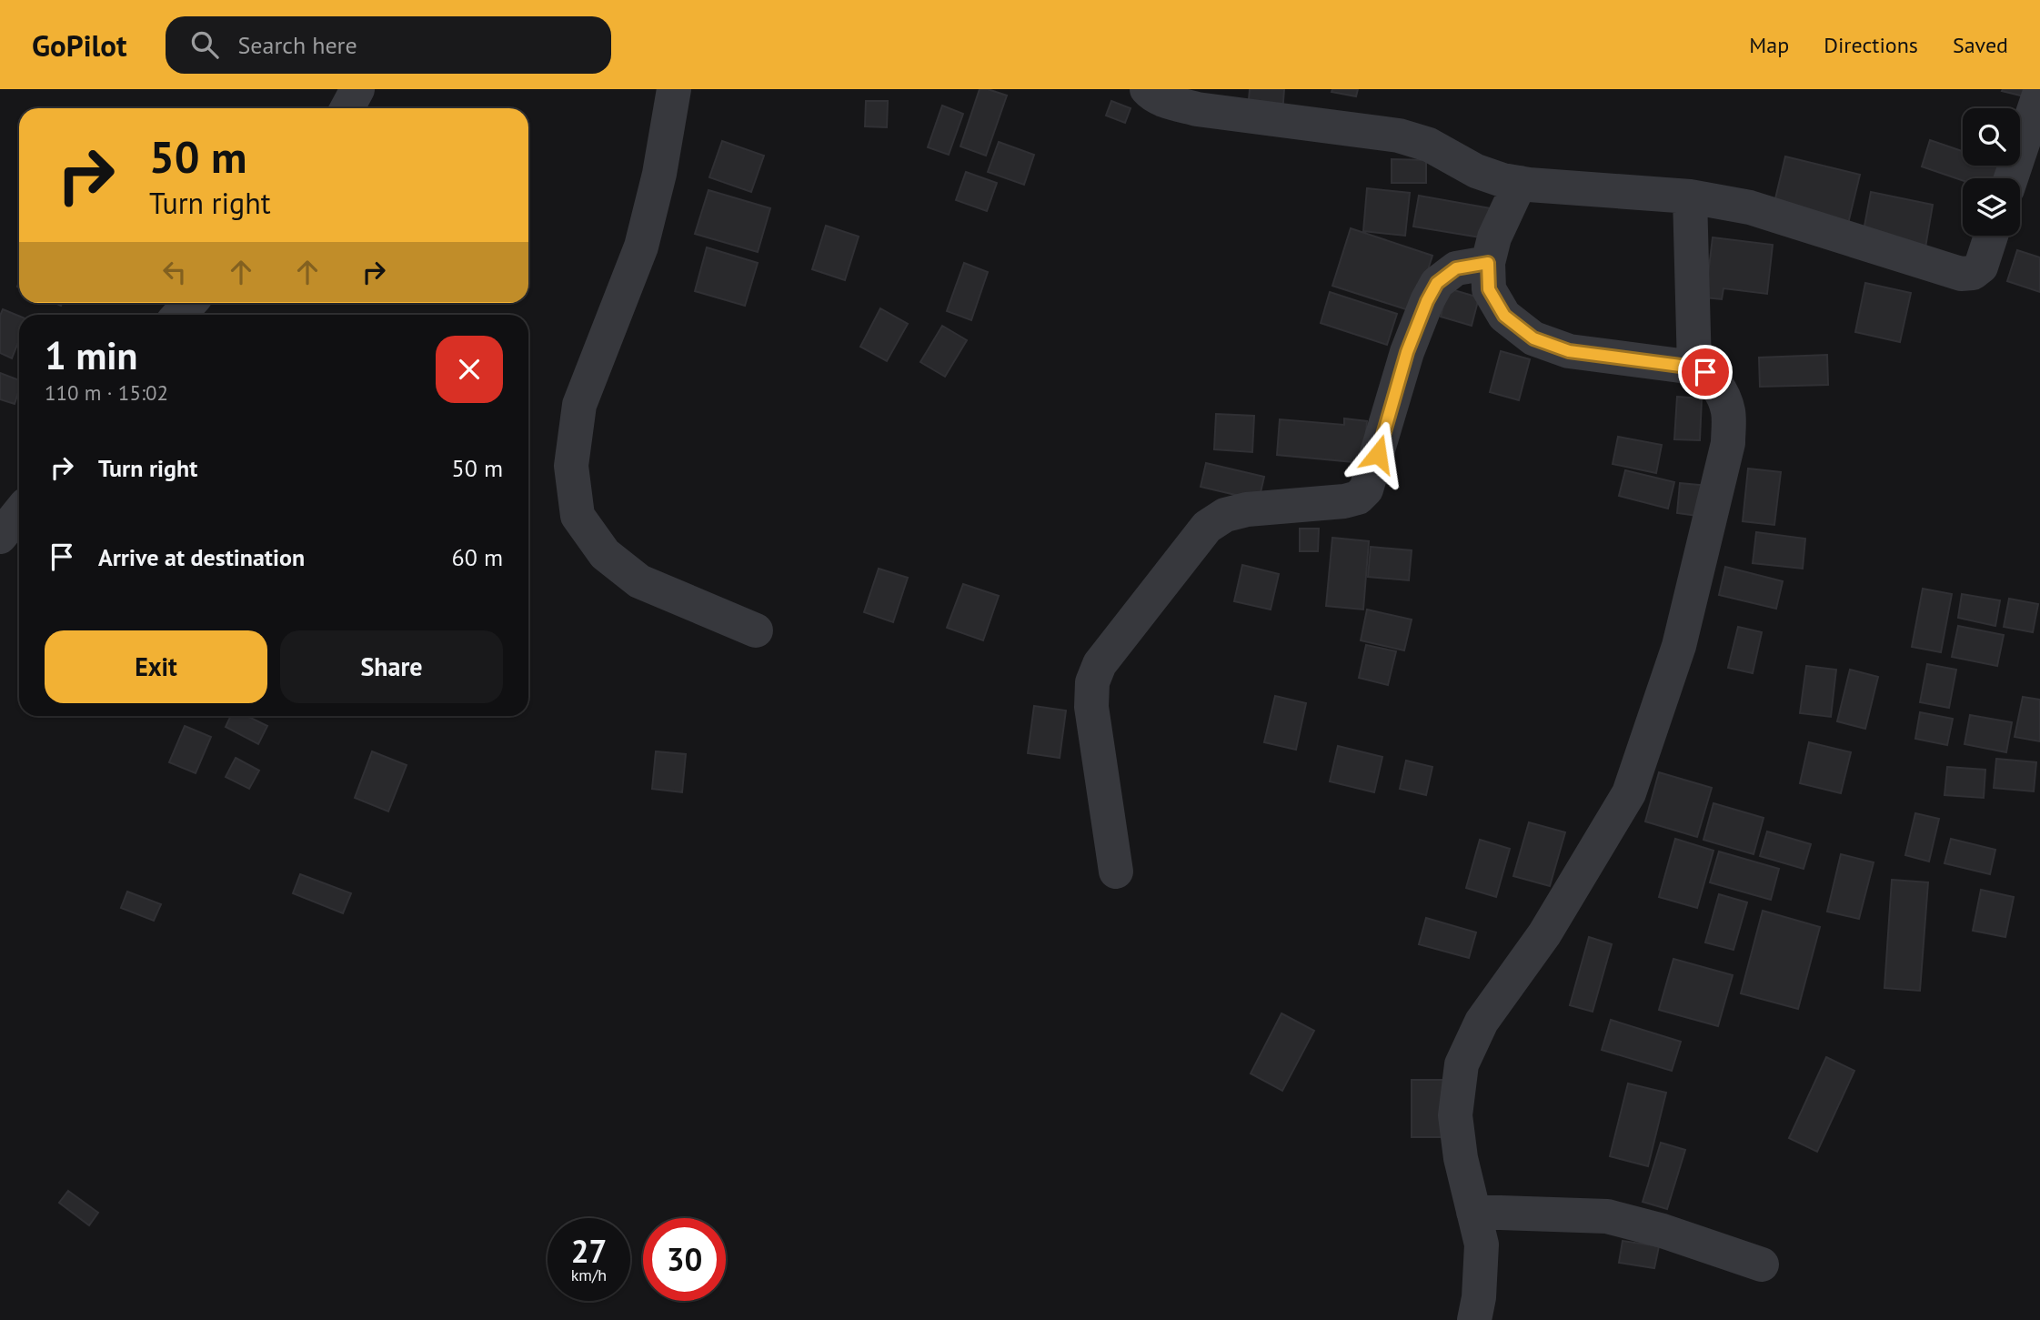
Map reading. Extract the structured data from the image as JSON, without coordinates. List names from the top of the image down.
{
  "page": {
    "header": "GoPilot",
    "search": "Search here",
    "nav": ["Map", "Directions", "Saved"],
    "turn": ["50 m", "Turn right"],
    "heading": ["1 min", "110 m · 15:02"],
    "list": [
      {
        "name": "Turn right",
        "value": "50 m"
      },
      {
        "name": "Arrive at destination",
        "value": "60 m"
      }
    ],
    "buttons": ["Exit", "Share"],
    "speed": "27 km/h",
    "limit": "30"
  }
}
